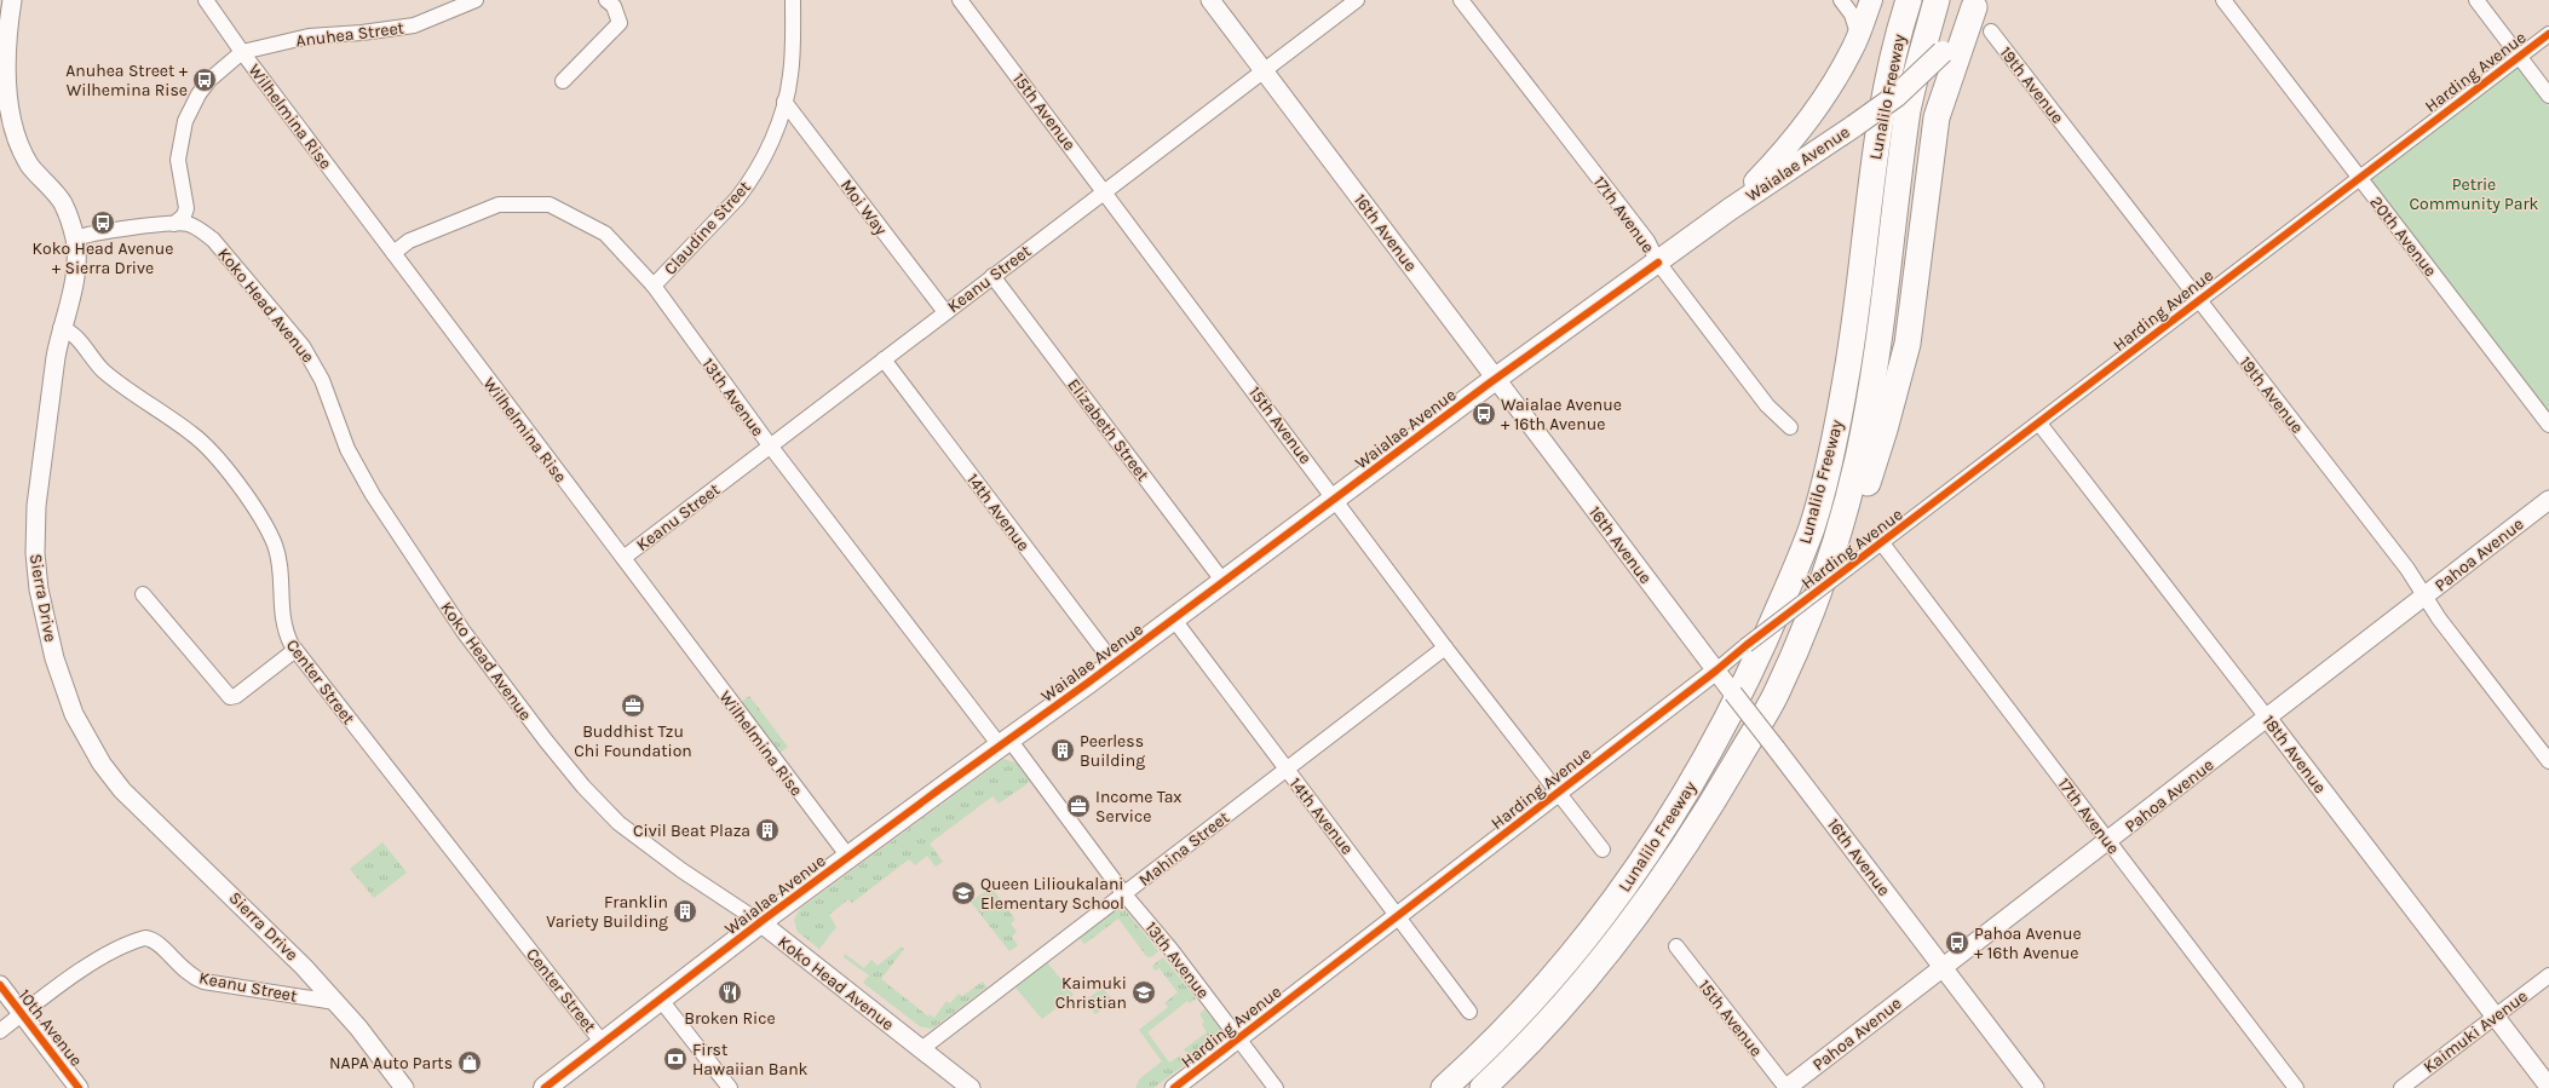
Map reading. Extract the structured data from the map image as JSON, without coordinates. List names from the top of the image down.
{
  "streets": {
    "highway": ["Lunalilo Freeway"],
    "main road": ["Waialae Avenue"],
    "street": [
      "Anuhea Street",
      "Harding Avenue",
      "19th Avenue",
      "15th Avenue",
      "Wilhelmina Rise",
      "Moi Way",
      "17th Avenue",
      "Claudine Street",
      "16th Avenue",
      "20th Avenue",
      "Keanu Street",
      "Koko Head Avenue",
      "13th Avenue",
      "Elizabeth Street",
      "14th Avenue",
      "Pahoa Avenue",
      "Sierra Drive",
      "Center Street",
      "18th Avenue",
      "Mahina Street",
      "10th Avenue",
      "Kaimuki Avenue"
    ]
  },
  "crossings": [
    ["Anuhea Street", "Wilhelmina Rise"],
    ["Anuhea Street", "Koko Head Avenue"],
    ["Harding Avenue", "19th Avenue"],
    ["Harding Avenue", "15th Avenue"],
    ["Harding Avenue", "17th Avenue"],
    ["Harding Avenue", "16th Avenue"],
    ["Harding Avenue", "20th Avenue"],
    ["Harding Avenue", "13th Avenue"],
    ["Harding Avenue", "14th Avenue"],
    ["Harding Avenue", "18th Avenue"],
    ["19th Avenue", "Pahoa Avenue"],
    ["15th Avenue", "Waialae Avenue"],
    ["15th Avenue", "Keanu Street"],
    ["15th Avenue", "Pahoa Avenue"],
    ["15th Avenue", "Mahina Street"],
    ["Wilhelmina Rise", "Waialae Avenue"],
    ["Wilhelmina Rise", "Keanu Street"],
    ["Wilhelmina Rise", "13th Avenue"],
    ["Waialae Avenue", "17th Avenue"],
    ["Waialae Avenue", "16th Avenue"],
    ["Waialae Avenue", "Koko Head Avenue"],
    ["Waialae Avenue", "13th Avenue"],
    ["Waialae Avenue", "Elizabeth Street"],
    ["Waialae Avenue", "14th Avenue"],
    ["Waialae Avenue", "Center Street"],
    ["Moi Way", "Claudine Street"],
    ["Moi Way", "Keanu Street"],
    ["17th Avenue", "Pahoa Avenue"],
    ["Claudine Street", "13th Avenue"],
    ["16th Avenue", "Keanu Street"],
    ["16th Avenue", "Pahoa Avenue"],
    ["Keanu Street", "13th Avenue"],
    ["Keanu Street", "Elizabeth Street"],
    ["Keanu Street", "14th Avenue"],
    ["Keanu Street", "Sierra Drive"],
    ["Keanu Street", "10th Avenue"],
    ["Koko Head Avenue", "Sierra Drive"],
    ["Koko Head Avenue", "Mahina Street"],
    ["13th Avenue", "Mahina Street"],
    ["14th Avenue", "Mahina Street"],
    ["Pahoa Avenue", "18th Avenue"],
    ["Sierra Drive", "Center Street"],
    ["18th Avenue", "Kaimuki Avenue"]
  ],
  "parks": ["Petrie Community Park"],
  "places": {
    "bus stop": [
      "Anuhea Street + Wilhemina Rise",
      "Koko Head Avenue + Sierra Drive",
      "Waialae Avenue + 16th Avenue",
      "Pahoa Avenue + 16th Avenue"
    ],
    "office": ["Buddhist Tzu Chi Foundation", "Income Tax Service"],
    "building": ["Peerless Building", "Civil Beat Plaza", "Franklin Variety Building"],
    "school or university": ["Queen Lilioukalani Elementary School", "Kaimuki Christian"],
    "restaurant": ["Broken Rice"],
    "bank": ["First Hawaiian Bank"],
    "shop": ["NAPA Auto Parts"]
  }
}
